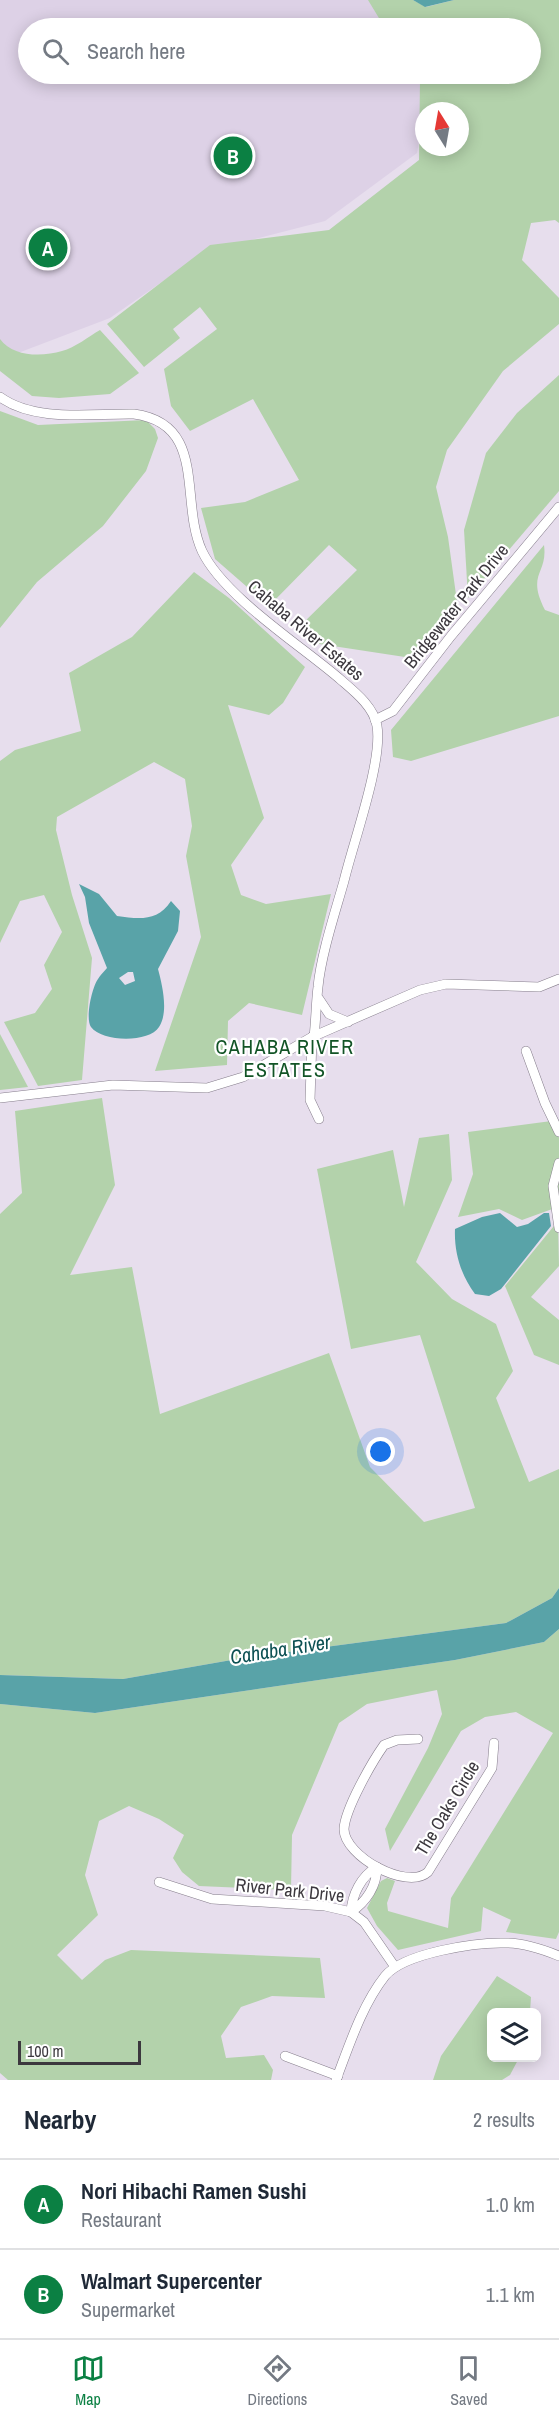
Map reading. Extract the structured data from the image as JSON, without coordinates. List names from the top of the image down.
{
  "streets": {
    "street": [
      "Bridgewater Park Drive",
      "Cahaba River Estates",
      "The Oaks Circle",
      "River Park Drive"
    ]
  },
  "crossings": [
    ["Bridgewater Park Drive", "Cahaba River Estates"]
  ],
  "districts": ["CAHABA RIVER ESTATES"],
  "water": ["Cahaba River"],
  "scale_bar": "100 m",
  "north": "top",
  "page": {
    "search": "Search here",
    "pins": ["B", "A"],
    "scale": "100 m",
    "heading": ["Nearby", "2 results"],
    "list": [
      {
        "mark": "A",
        "name": "Nori Hibachi Ramen Sushi",
        "note": "Restaurant",
        "value": "1.0 km"
      },
      {
        "mark": "B",
        "name": "Walmart Supercenter",
        "note": "Supermarket",
        "value": "1.1 km"
      }
    ],
    "nav": ["Map", "Directions", "Saved"]
  }
}
